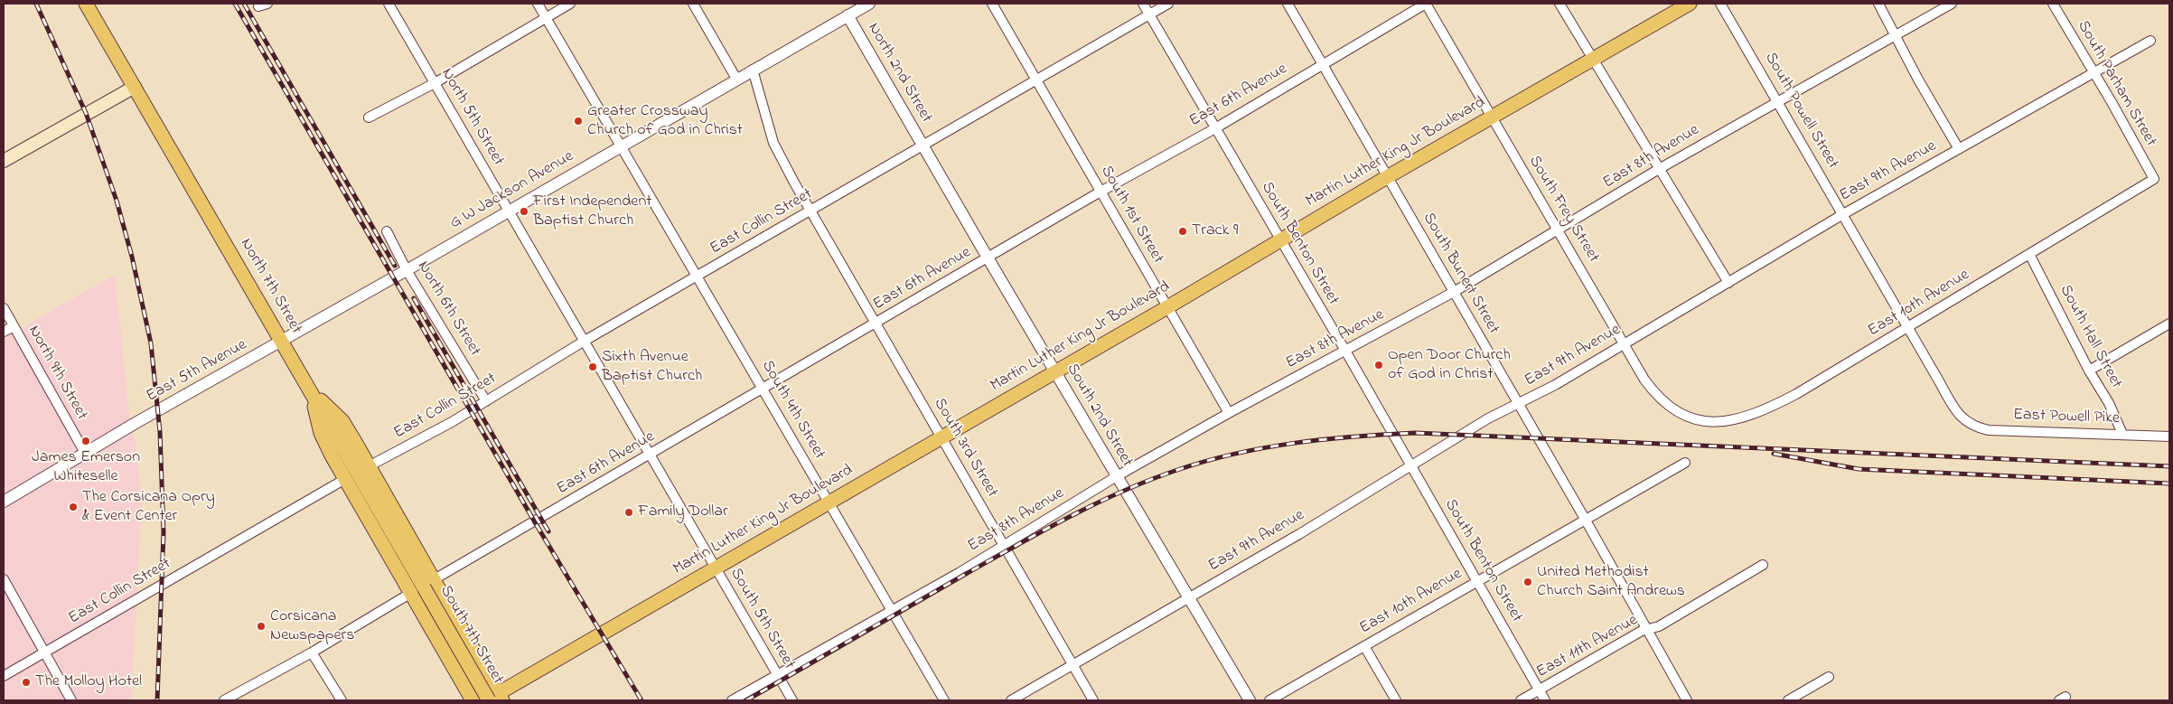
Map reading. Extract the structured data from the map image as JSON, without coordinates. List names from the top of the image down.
{
  "streets": {
    "main road": ["Martin Luther King Jr Boulevard", "North 7th Street", "South 7th Street"],
    "street": [
      "North 2nd Street",
      "South Parham Street",
      "East 6th Avenue",
      "South Powell Street",
      "North 5th Street",
      "East 8th Avenue",
      "East 9th Avenue",
      "G W Jackson Avenue",
      "South Frey Street",
      "South 1st Street",
      "East Collin Street",
      "South Benton Street",
      "South Bunert Street",
      "East 10th Avenue",
      "North 6th Street",
      "South Hall Street",
      "East 5th Avenue",
      "North 9th Street",
      "South 4th Street",
      "South 2nd Street",
      "East Powell Pike",
      "South 3rd Street",
      "South 5th Street",
      "East 11th Avenue"
    ]
  },
  "crossings": [
    ["North 2nd Street", "G W Jackson Avenue"],
    ["North 2nd Street", "East Collin Street"],
    ["North 2nd Street", "South 2nd Street"],
    ["South Parham Street", "East 9th Avenue"],
    ["South Parham Street", "East 10th Avenue"],
    ["East 6th Avenue", "South Frey Street"],
    ["East 6th Avenue", "South 1st Street"],
    ["East 6th Avenue", "South Benton Street"],
    ["East 6th Avenue", "South Bunert Street"],
    ["East 6th Avenue", "North 7th Street"],
    ["East 6th Avenue", "South 4th Street"],
    ["East 6th Avenue", "South 2nd Street"],
    ["East 6th Avenue", "South 3rd Street"],
    ["East 6th Avenue", "South 5th Street"],
    ["East 6th Avenue", "South 7th Street"],
    ["South Powell Street", "East 8th Avenue"],
    ["South Powell Street", "East 9th Avenue"],
    ["South Powell Street", "East 10th Avenue"],
    ["South Powell Street", "East Powell Pike"],
    ["North 5th Street", "G W Jackson Avenue"],
    ["North 5th Street", "East Collin Street"],
    ["North 5th Street", "South 5th Street"],
    ["Martin Luther King Jr Boulevard", "South Frey Street"],
    ["Martin Luther King Jr Boulevard", "South 1st Street"],
    ["Martin Luther King Jr Boulevard", "South Benton Street"],
    ["Martin Luther King Jr Boulevard", "South Bunert Street"],
    ["Martin Luther King Jr Boulevard", "South 4th Street"],
    ["Martin Luther King Jr Boulevard", "South 2nd Street"],
    ["Martin Luther King Jr Boulevard", "South 3rd Street"],
    ["Martin Luther King Jr Boulevard", "South 5th Street"],
    ["Martin Luther King Jr Boulevard", "South 7th Street"],
    ["East 8th Avenue", "South Frey Street"],
    ["East 8th Avenue", "South 1st Street"],
    ["East 8th Avenue", "South Benton Street"],
    ["East 8th Avenue", "South Bunert Street"],
    ["East 8th Avenue", "South 4th Street"],
    ["East 8th Avenue", "South 2nd Street"],
    ["East 8th Avenue", "South 3rd Street"],
    ["East 8th Avenue", "South 5th Street"],
    ["East 9th Avenue", "South Frey Street"],
    ["East 9th Avenue", "South Benton Street"],
    ["East 9th Avenue", "South Bunert Street"],
    ["East 9th Avenue", "South 2nd Street"],
    ["East 9th Avenue", "South 3rd Street"],
    ["G W Jackson Avenue", "North 6th Street"],
    ["G W Jackson Avenue", "East 5th Avenue"],
    ["G W Jackson Avenue", "South 4th Street"],
    ["G W Jackson Avenue", "South 3rd Street"],
    ["South Frey Street", "East 10th Avenue"],
    ["South 1st Street", "East Collin Street"],
    ["East Collin Street", "South Benton Street"],
    ["East Collin Street", "North 6th Street"],
    ["East Collin Street", "South 4th Street"],
    ["East Collin Street", "South 2nd Street"],
    ["East Collin Street", "South 3rd Street"],
    ["East Collin Street", "South 5th Street"],
    ["South Benton Street", "East 10th Avenue"],
    ["South Benton Street", "East 11th Avenue"],
    ["South Bunert Street", "East 10th Avenue"],
    ["South Bunert Street", "East 11th Avenue"],
    ["North 7th Street", "East 5th Avenue"],
    ["North 7th Street", "South 7th Street"],
    ["East 10th Avenue", "South Hall Street"],
    ["North 6th Street", "East 5th Avenue"],
    ["South Hall Street", "East Powell Pike"],
    ["East 5th Avenue", "North 9th Street"]
  ],
  "places": [
    "Greater Crossway Church of God in Christ",
    "First Independent Baptist Church",
    "Track 9",
    "Open Door Church of God in Christ",
    "Sixth Avenue Baptist Church",
    "James Emerson Whiteselle",
    "The Corsicana Opry & Event Center",
    "Family Dollar",
    "United Methodist Church Saint Andrews",
    "Corsicana Newspapers",
    "The Molloy Hotel"
  ]
}
